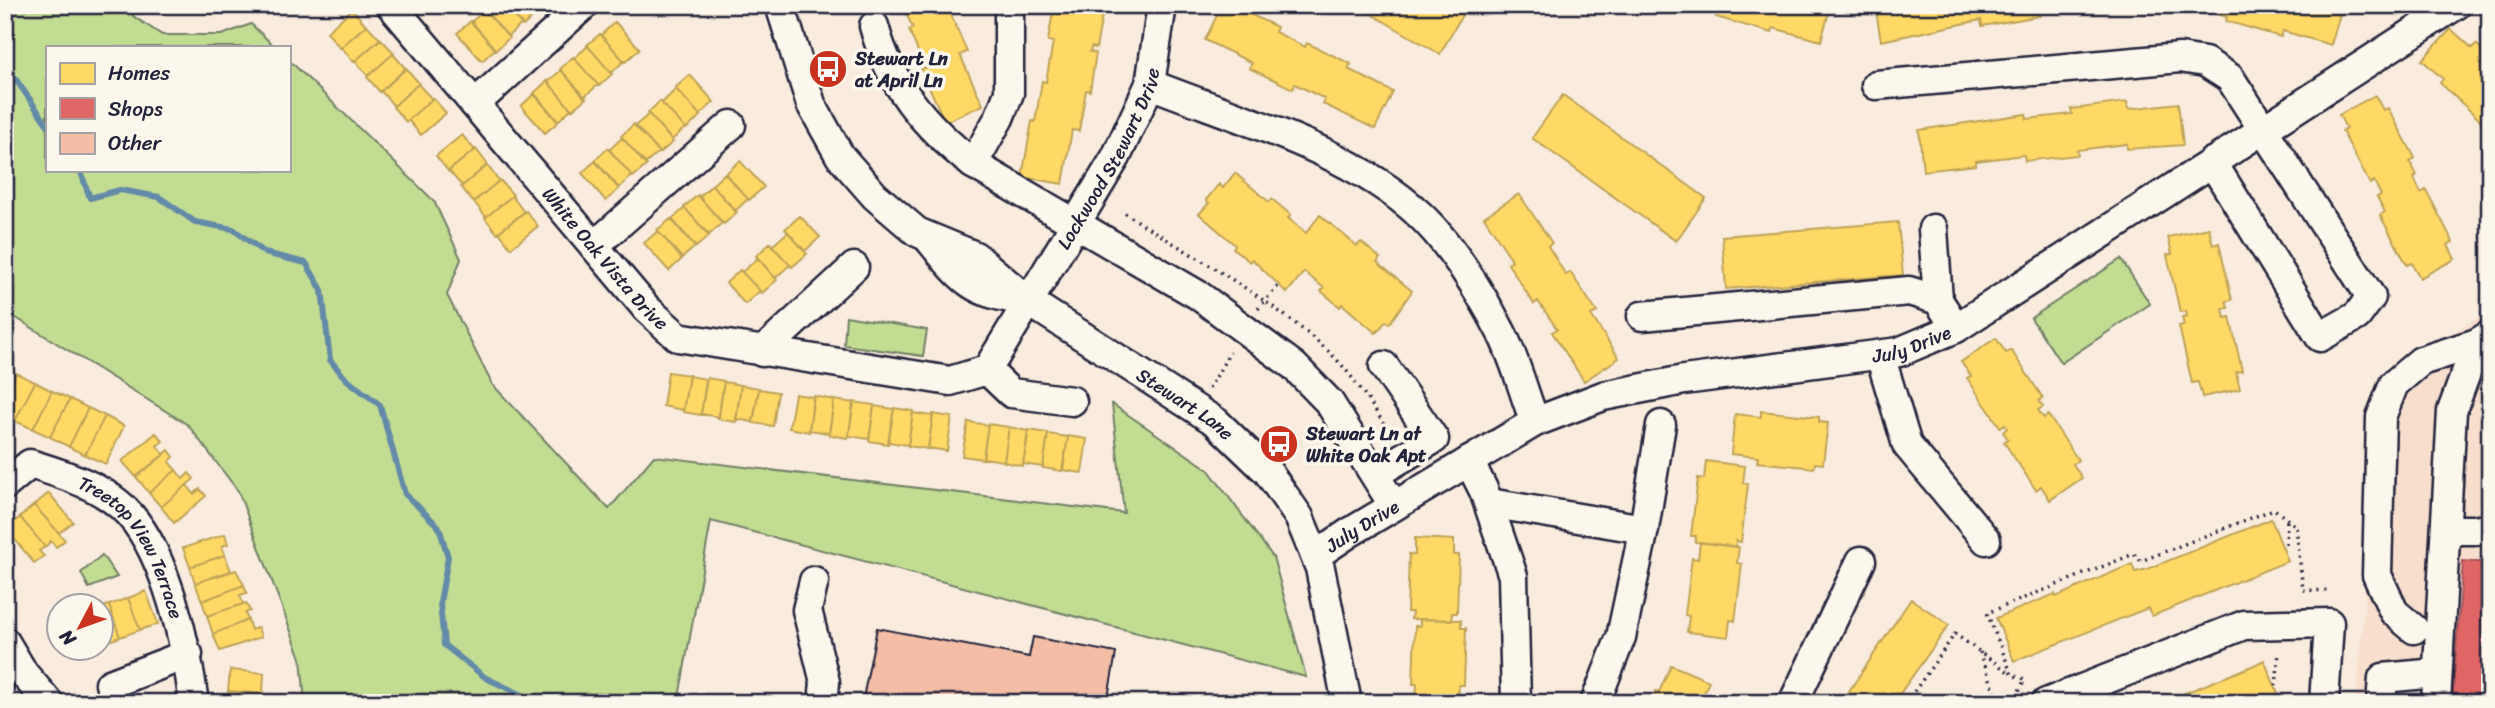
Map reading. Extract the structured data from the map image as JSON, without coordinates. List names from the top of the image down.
{
  "streets": {
    "street": [
      "Lockwood Stewart Drive",
      "White Oak Vista Drive",
      "July Drive",
      "Stewart Lane",
      "Treetop View Terrace"
    ]
  },
  "crossings": [
    ["Lockwood Stewart Drive", "Stewart Lane"],
    ["July Drive", "Stewart Lane"]
  ],
  "places": {
    "bus stop": ["Stewart Ln at April Ln", "Stewart Ln at White Oak Apt"]
  },
  "legend": ["Homes", "Shops", "Other"],
  "north": "bottom left"
}
